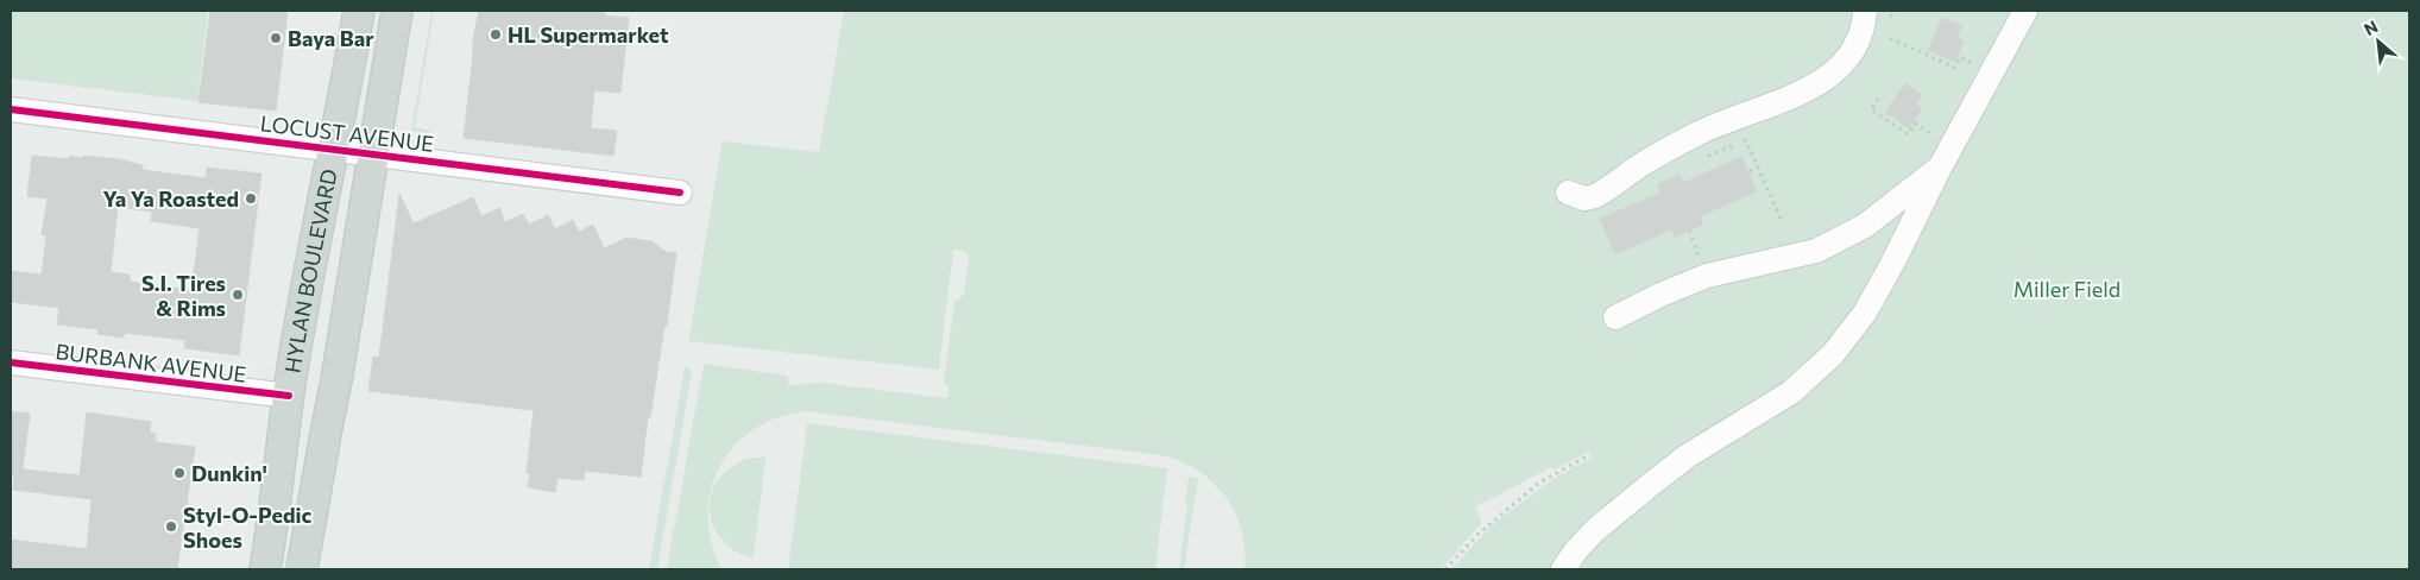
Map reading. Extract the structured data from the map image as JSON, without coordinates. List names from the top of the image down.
{
  "streets": {
    "main road": ["HYLAN BOULEVARD"],
    "street": ["LOCUST AVENUE", "BURBANK AVENUE"]
  },
  "crossings": [
    ["LOCUST AVENUE", "HYLAN BOULEVARD"],
    ["HYLAN BOULEVARD", "BURBANK AVENUE"]
  ],
  "parks": ["Miller Field"],
  "places": [
    "HL Supermarket",
    "Baya Bar",
    "Ya Ya Roasted",
    "S.I. Tires & Rims",
    "Dunkin'",
    "Styl-O-Pedic Shoes"
  ],
  "north": "top left"
}
